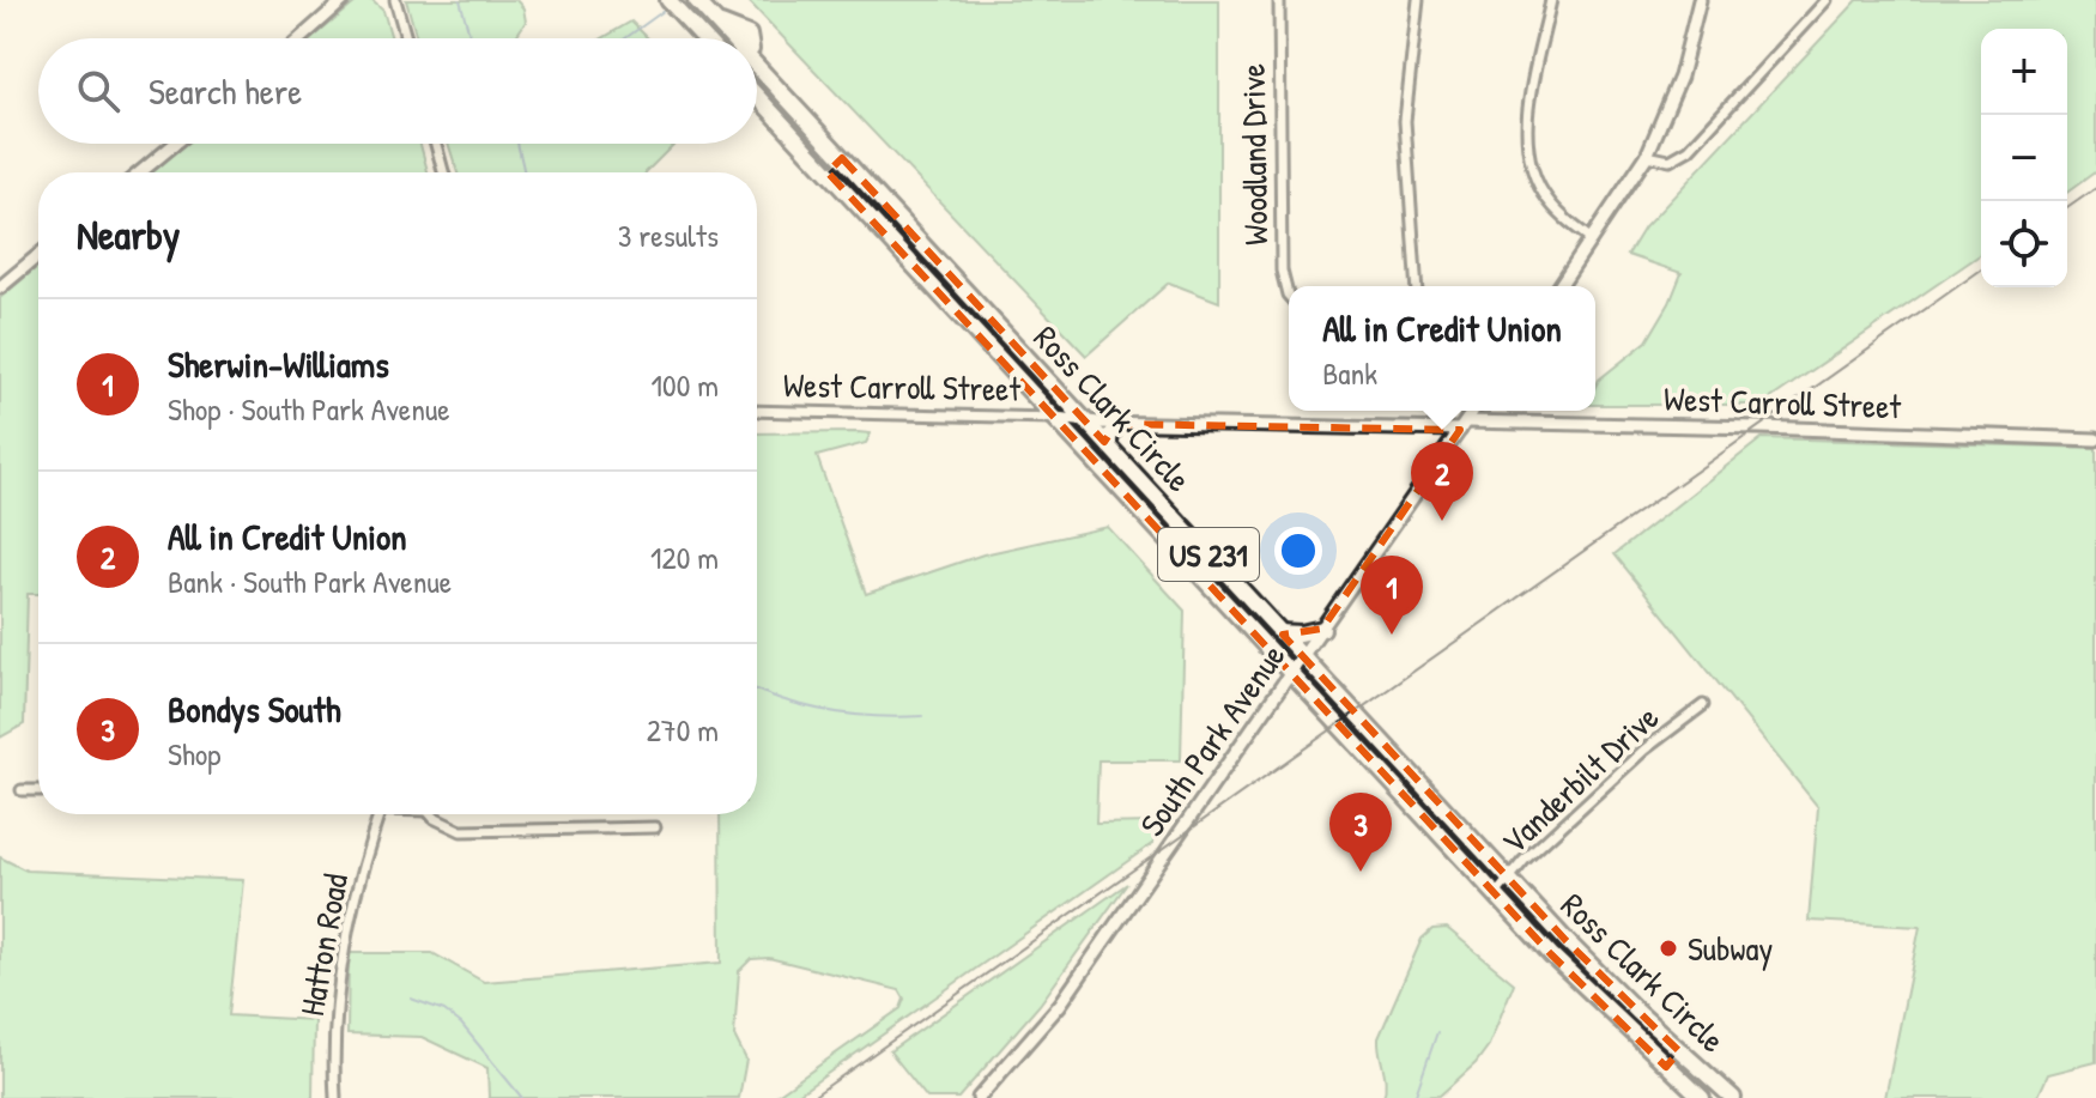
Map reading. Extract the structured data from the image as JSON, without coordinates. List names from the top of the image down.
{
  "streets": {
    "highway": ["Ross Clark Circle", "US 231"],
    "street": [
      "Woodland Drive",
      "West Carroll Street",
      "South Park Avenue",
      "Vanderbilt Drive",
      "Hatton Road"
    ]
  },
  "crossings": [
    ["West Carroll Street", "Ross Clark Circle"],
    ["West Carroll Street", "South Park Avenue"],
    ["Ross Clark Circle", "South Park Avenue"],
    ["Ross Clark Circle", "Vanderbilt Drive"]
  ],
  "places": ["Subway"],
  "page": {
    "map_buttons": ["+", "−"],
    "search": "Search here",
    "heading": ["Nearby", "3 results"],
    "popup": ["All in Credit Union", "Bank"],
    "list": [
      {
        "mark": "1",
        "name": "Sherwin-Williams",
        "note": "Shop · South Park Avenue",
        "value": "100 m"
      },
      {
        "mark": "2",
        "name": "All in Credit Union",
        "note": "Bank · South Park Avenue",
        "value": "120 m"
      },
      {
        "mark": "3",
        "name": "Bondys South",
        "note": "Shop",
        "value": "270 m"
      }
    ],
    "pins": ["2", "1", "3"]
  }
}
